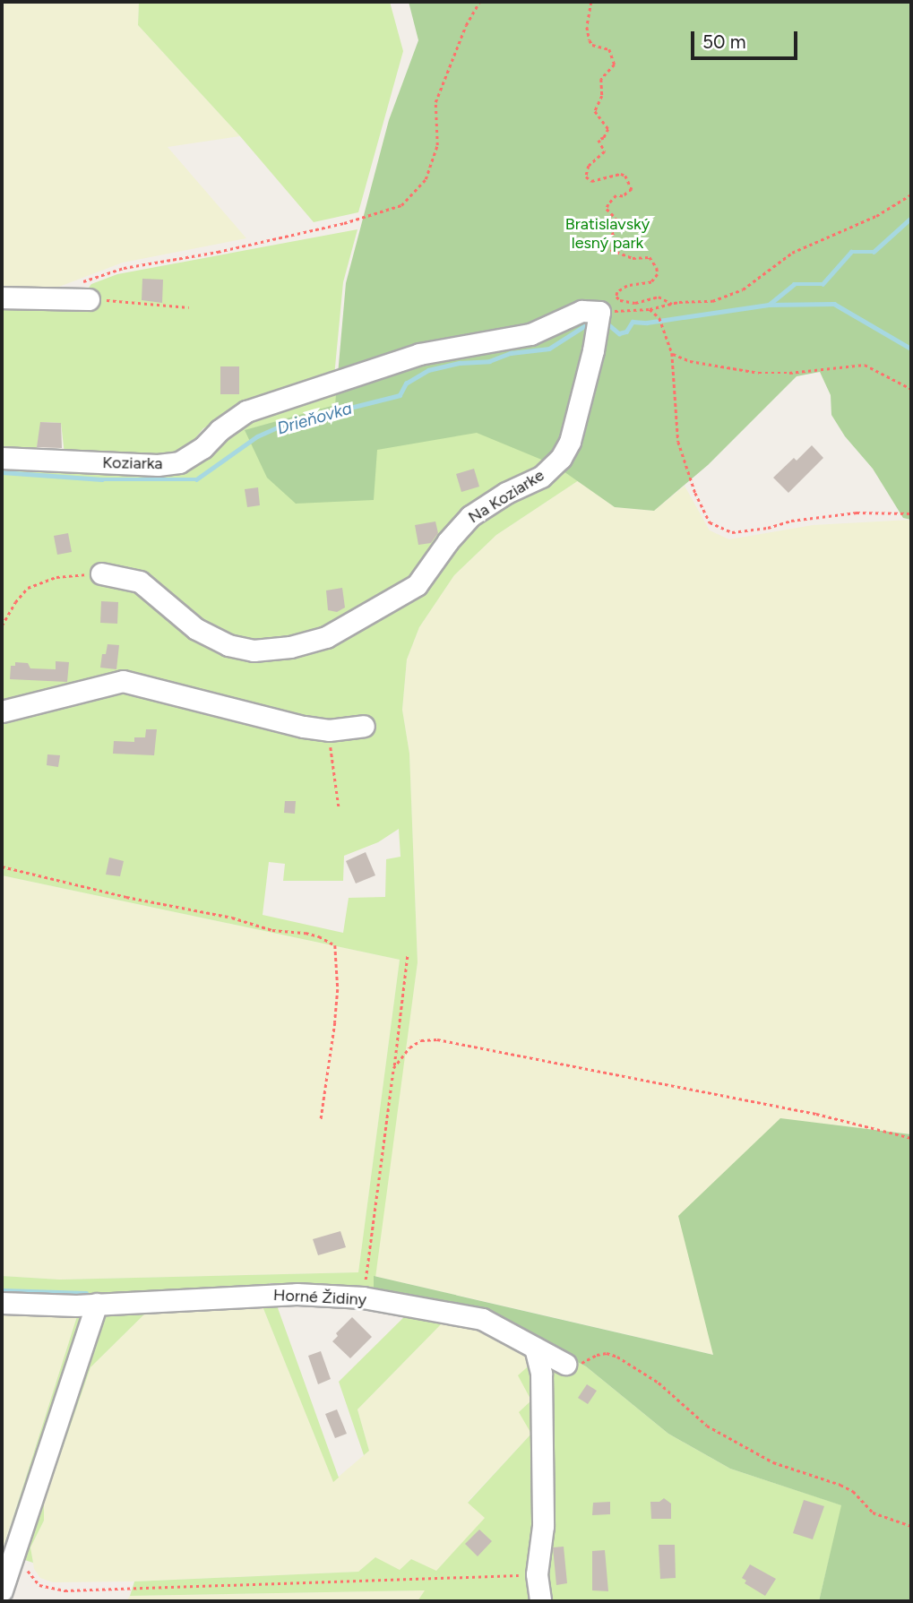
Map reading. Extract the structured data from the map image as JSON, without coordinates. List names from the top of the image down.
{
  "streets": {
    "street": ["Koziarka", "Na Koziarke", "Horné Židiny"]
  },
  "crossings": [
    ["Koziarka", "Na Koziarke"]
  ],
  "water": ["Drieňovka"],
  "parks": ["Bratislavský lesný park"],
  "scale_bar": "50 m"
}
